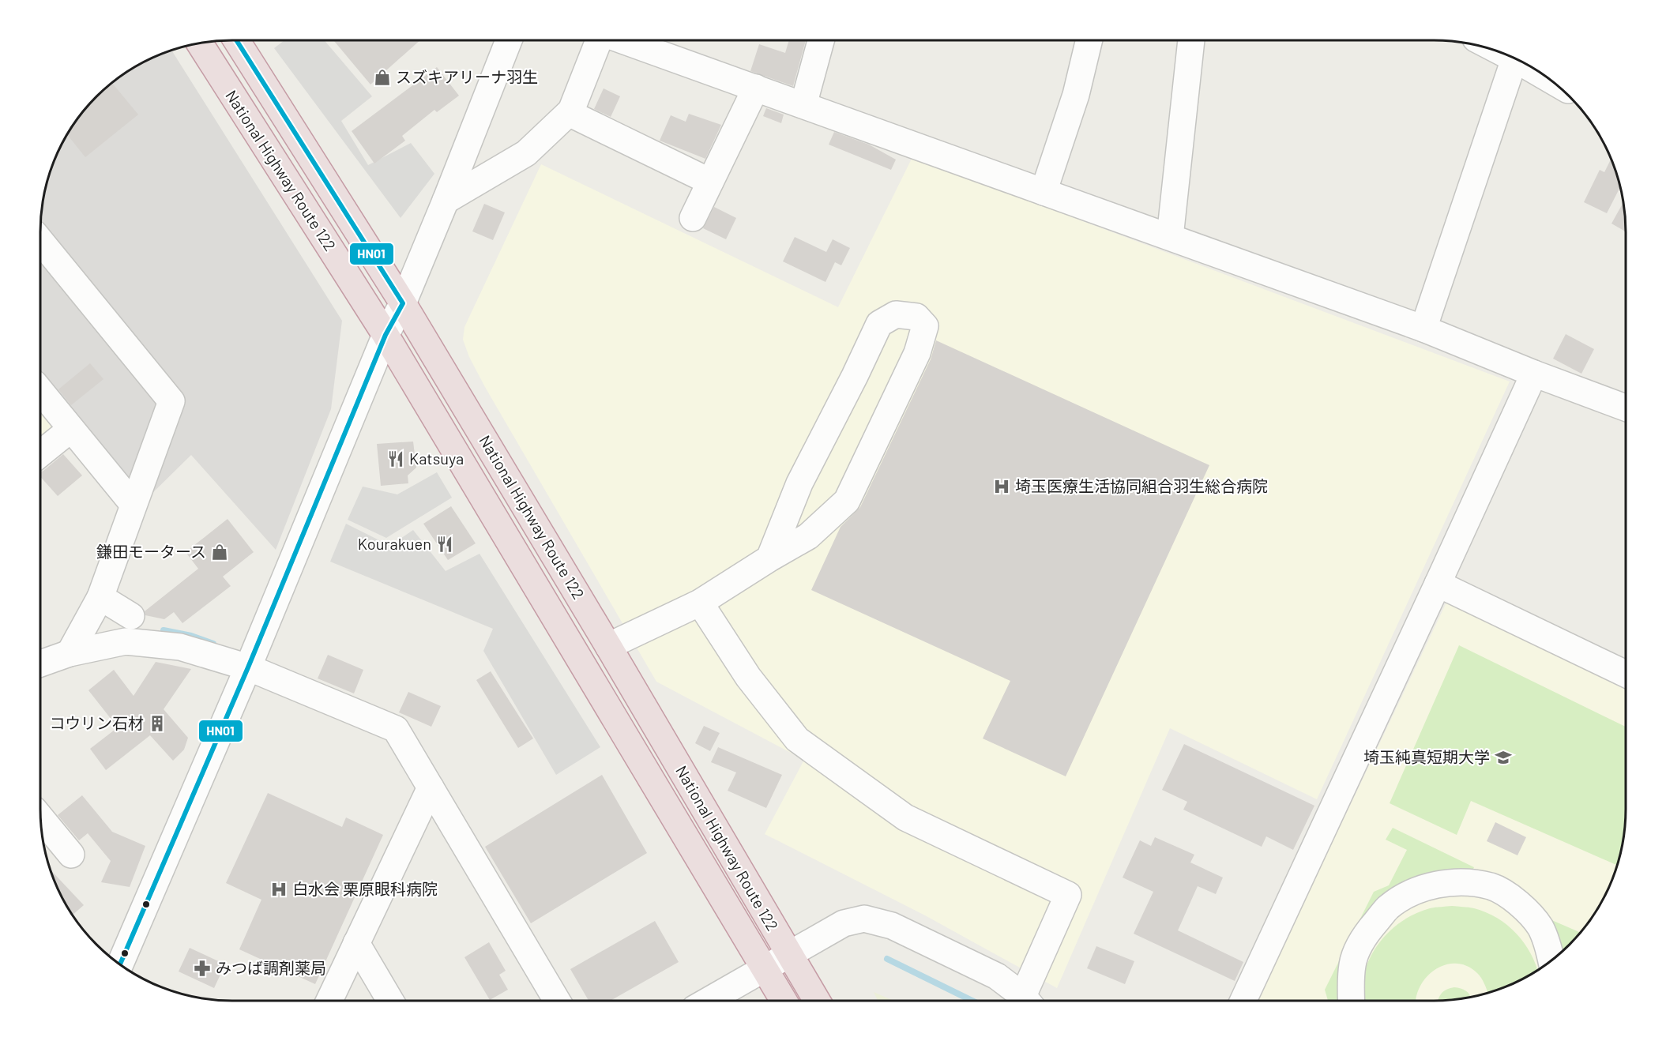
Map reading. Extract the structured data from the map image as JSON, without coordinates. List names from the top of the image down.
{
  "streets": {
    "highway": ["National Highway Route 122"]
  },
  "places": {
    "shop": ["スズキアリーナ羽生", "鎌田モータース"],
    "restaurant": ["Katsuya", "Kourakuen"],
    "hospital": ["埼玉医療生活協同組合羽生総合病院", "白水会 栗原眼科病院"],
    "building": ["コウリン石材"],
    "school or university": ["埼玉純真短期大学"],
    "pharmacy": ["みつば調剤薬局"]
  },
  "lines": ["transit line HN01"]
}
